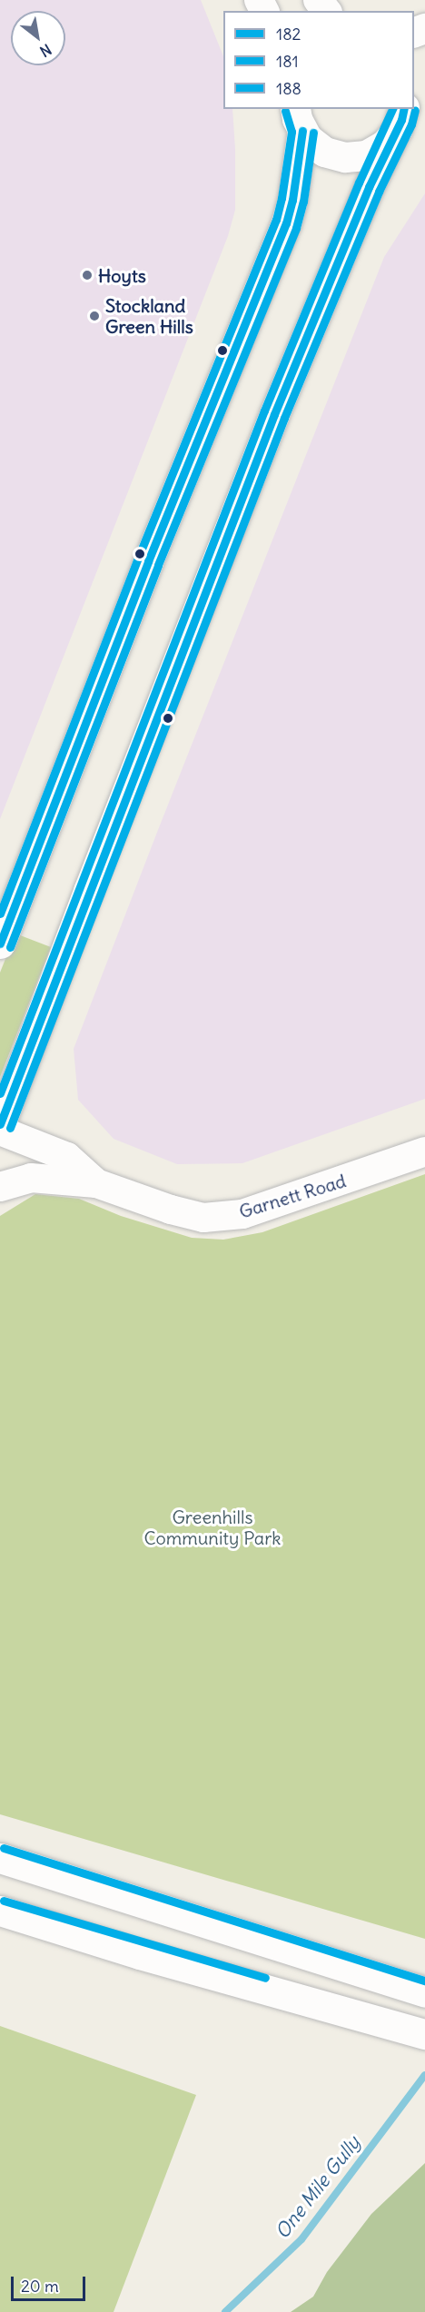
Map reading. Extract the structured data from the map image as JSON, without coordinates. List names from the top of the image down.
{
  "streets": {
    "street": ["Garnett Road"]
  },
  "water": ["One Mile Gully"],
  "parks": ["Greenhills Community Park"],
  "places": ["Hoyts", "Stockland Green Hills"],
  "lines": ["transit line 182", "transit line 188", "transit line 181"],
  "legend": ["182", "181", "188"],
  "scale_bar": "20 m",
  "north": "bottom right"
}
